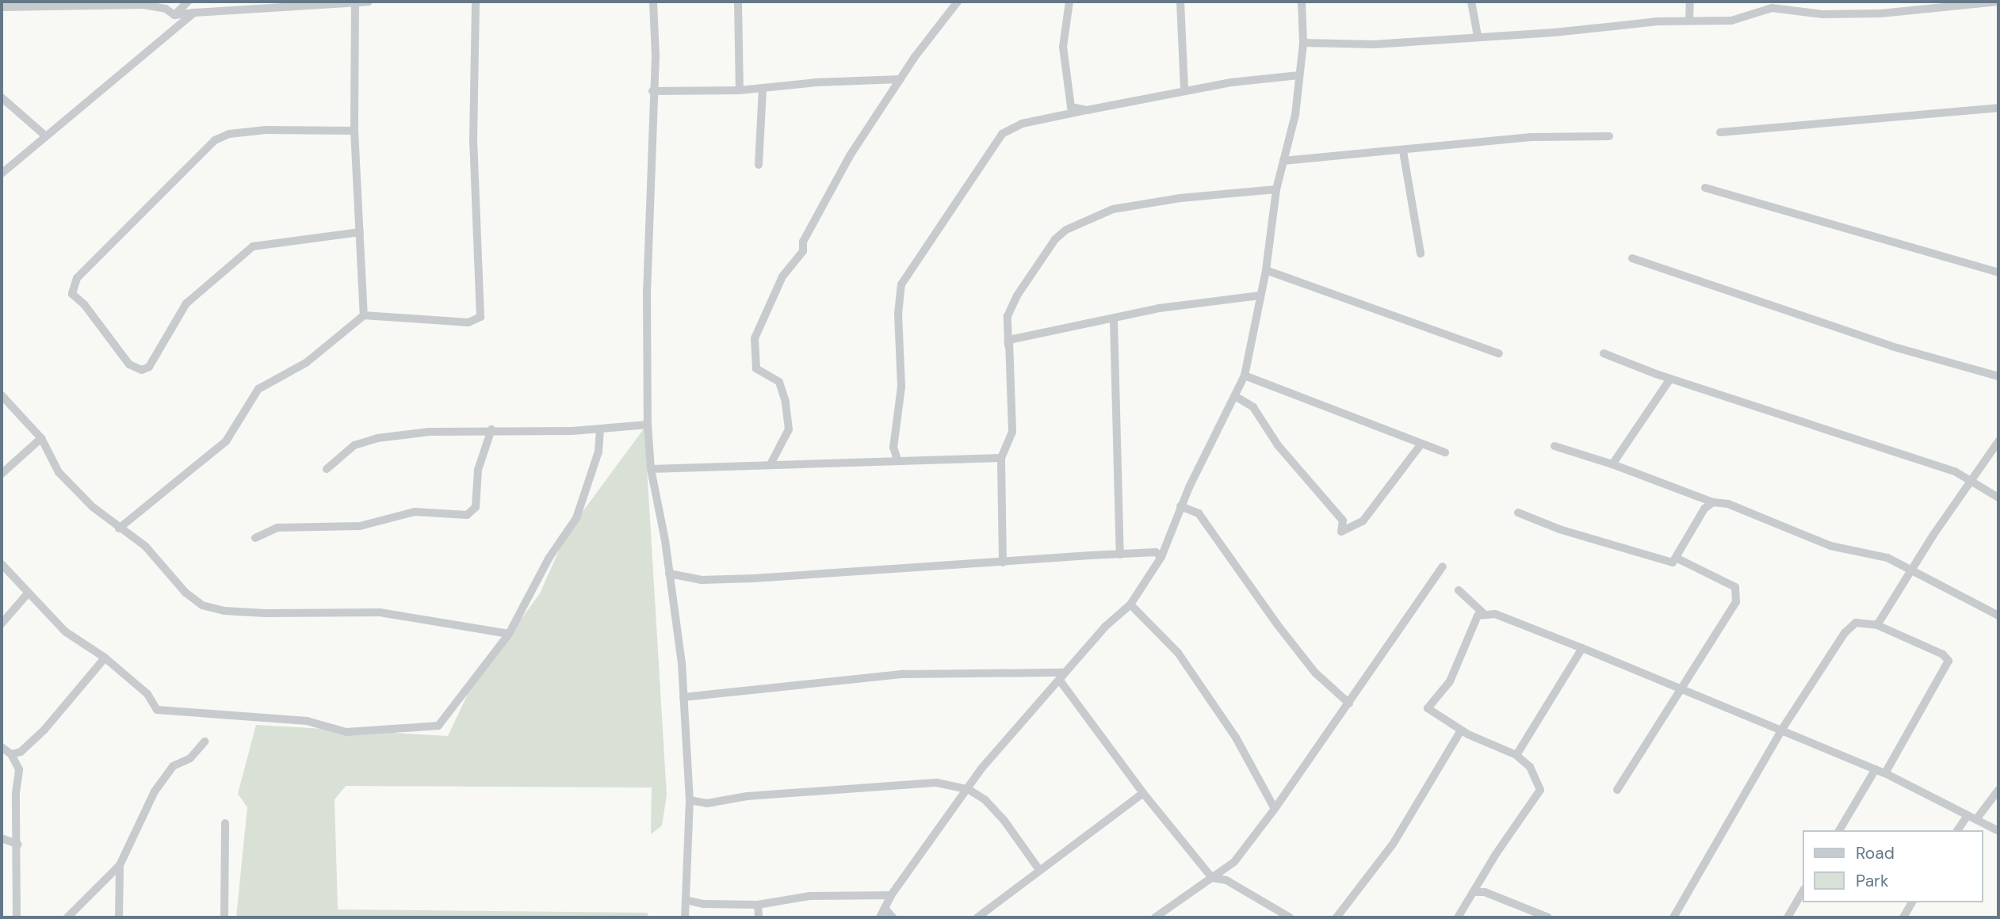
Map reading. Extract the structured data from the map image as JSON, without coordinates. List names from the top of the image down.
{
  "legend": ["Road", "Park"]
}
